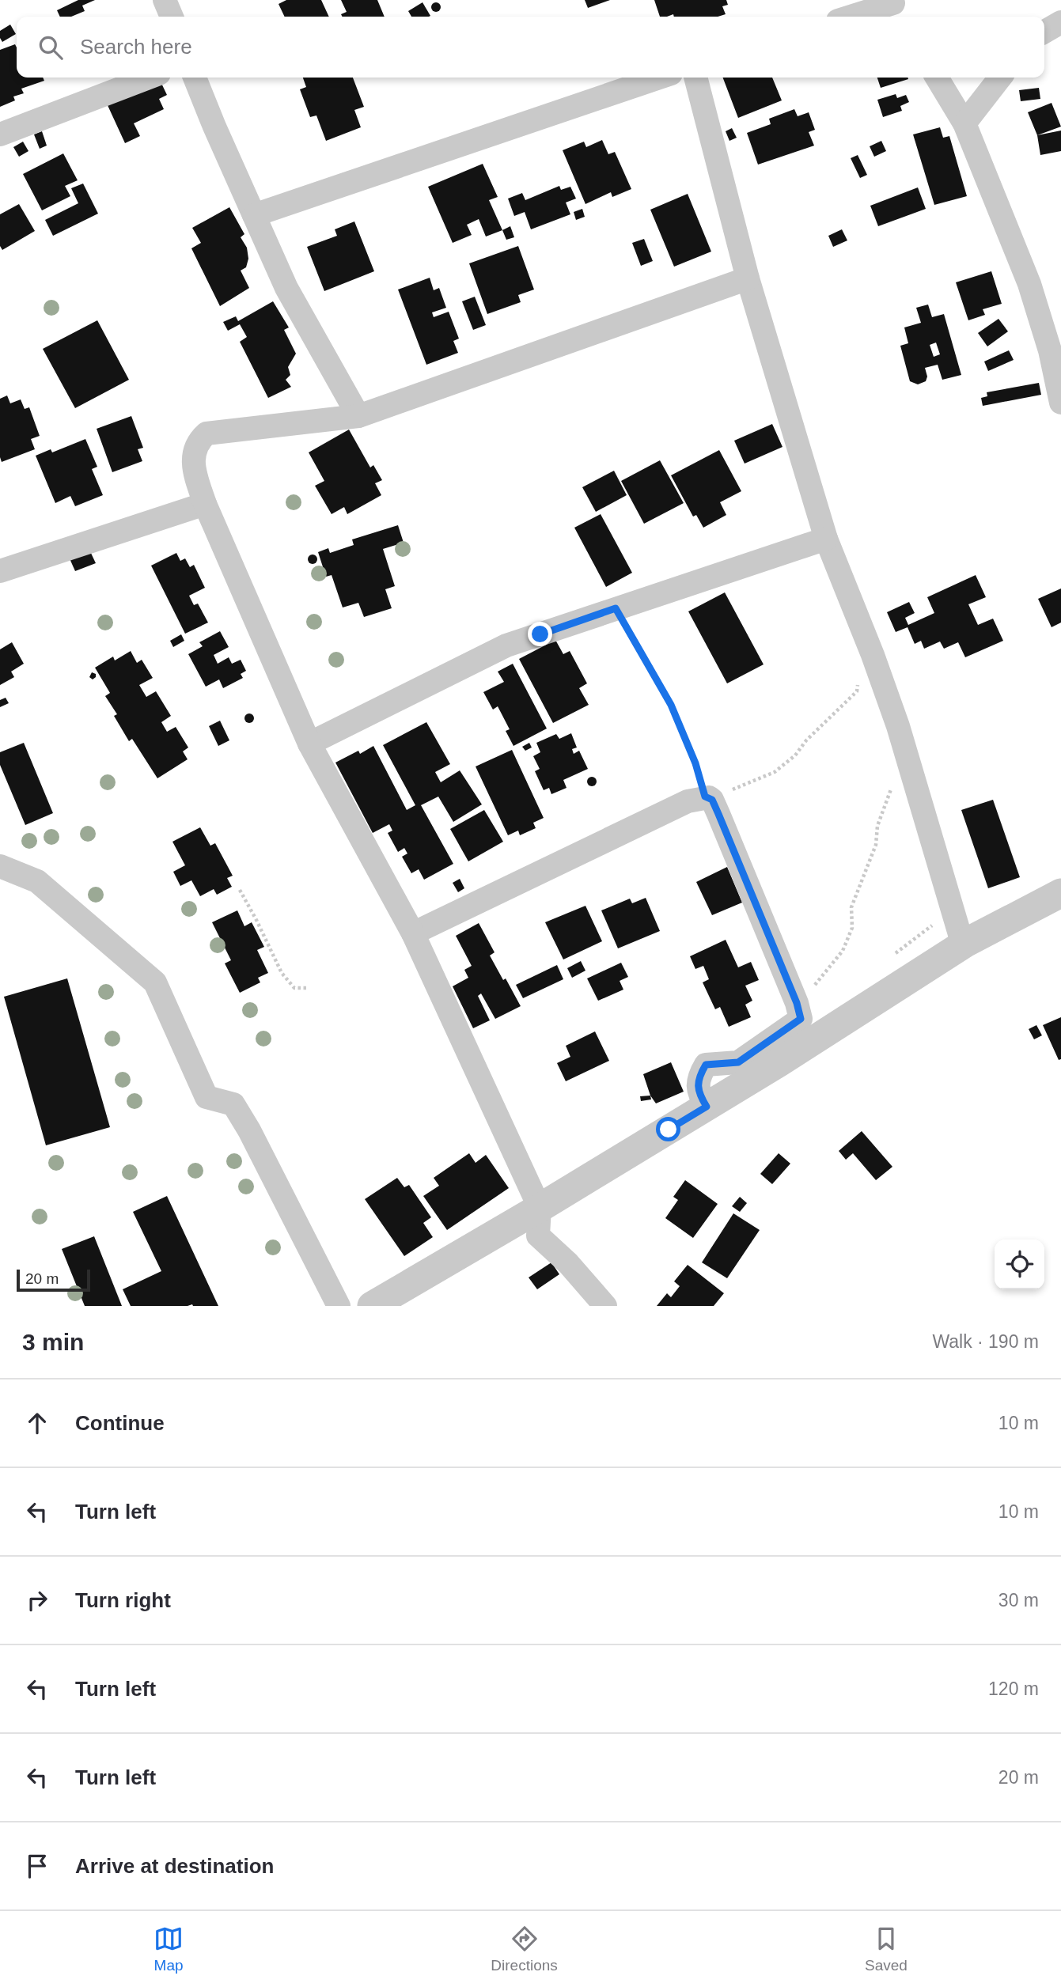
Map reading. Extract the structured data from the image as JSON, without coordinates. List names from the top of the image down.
{
  "scale_bar": "20 m",
  "page": {
    "search": "Search here",
    "scale": "20 m",
    "heading": ["3 min", "Walk · 190 m"],
    "list": [
      ["Continue", "10 m"],
      ["Turn left", "10 m"],
      ["Turn right", "30 m"],
      ["Turn left", "120 m"],
      ["Turn left", "20 m"],
      "Arrive at destination"
    ],
    "nav": ["Map", "Directions", "Saved"]
  }
}
